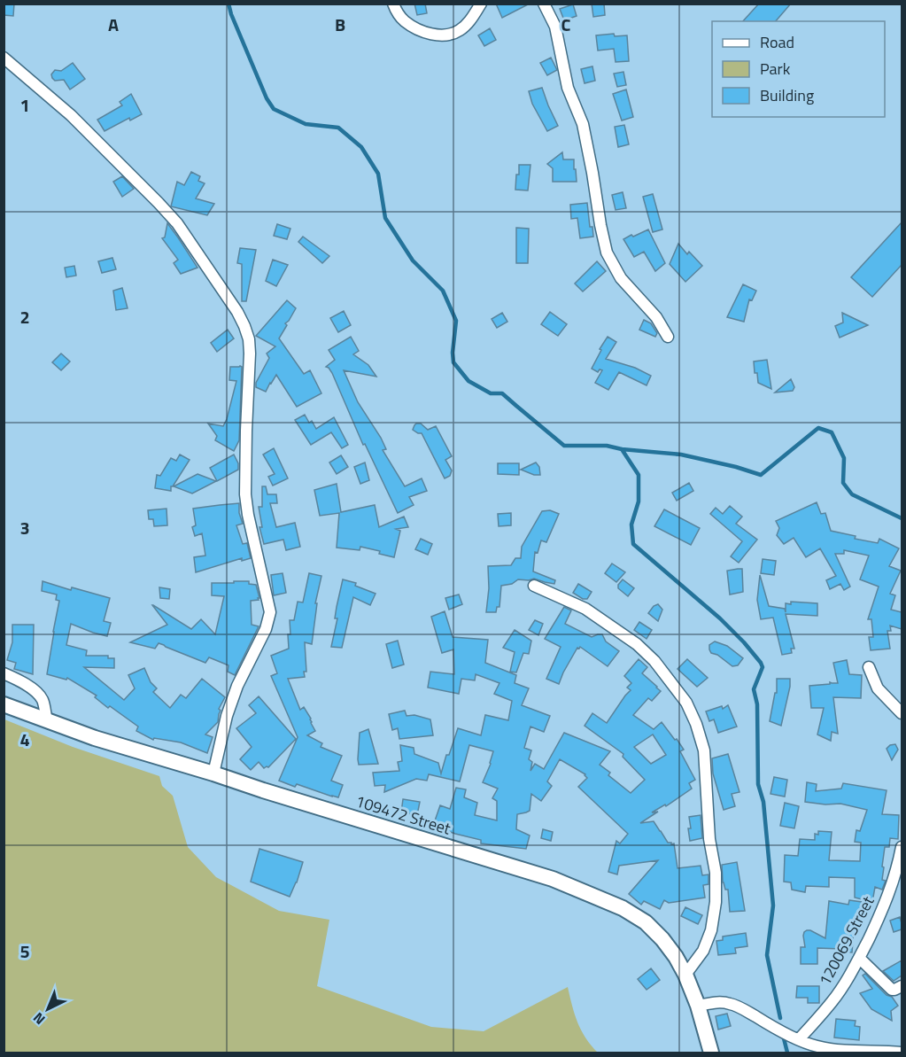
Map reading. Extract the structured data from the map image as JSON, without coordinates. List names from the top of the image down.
{
  "streets": {
    "street": ["109472 Street", "120069 Street"]
  },
  "legend": ["Road", "Park", "Building"],
  "north": "bottom left",
  "grid": {
    "columns": ["A", "B", "C"],
    "rows": [
      "1",
      "2",
      "3",
      "4",
      "5"
    ]
  }
}
